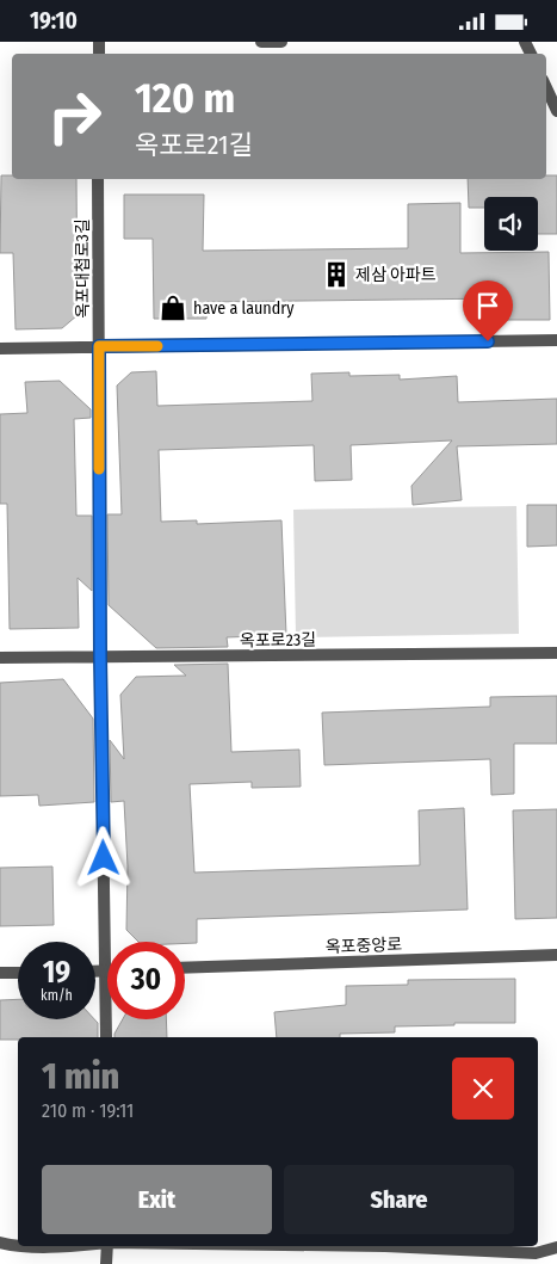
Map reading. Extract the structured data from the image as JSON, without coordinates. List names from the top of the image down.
{
  "streets": {
    "street": ["옥포대첩로3길", "옥포로23길", "옥포중앙로"]
  },
  "crossings": [
    ["옥포대첩로3길", "옥포로23길"]
  ],
  "places": {
    "building": ["제삼 아파트"],
    "shop": ["have a laundry"]
  },
  "page": {
    "status": "19:10",
    "turn": ["120 m", "옥포로21길"],
    "speed": "19 km/h",
    "limit": "30",
    "heading": ["1 min", "210 m · 19:11"],
    "buttons": ["Exit", "Share"]
  }
}
